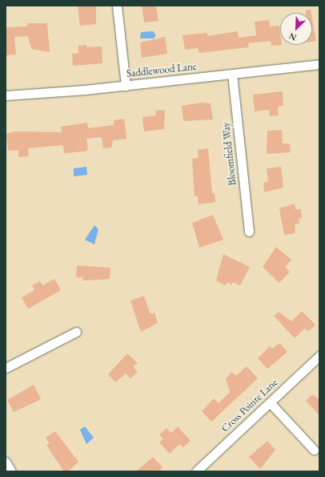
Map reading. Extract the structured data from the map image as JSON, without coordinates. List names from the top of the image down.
{
  "streets": {
    "street": ["Saddlewood Lane", "Bloomfield Way", "Cross Pointe Lane"]
  },
  "crossings": [
    ["Saddlewood Lane", "Bloomfield Way"]
  ],
  "north": "bottom left"
}
